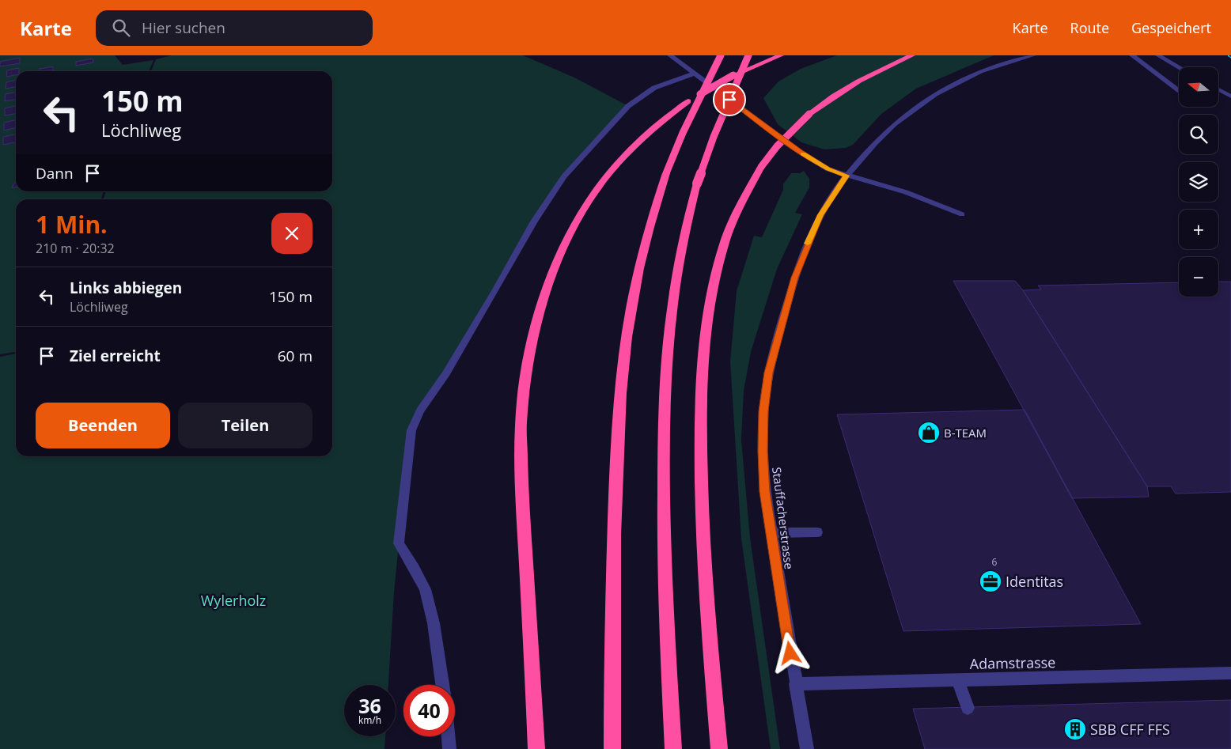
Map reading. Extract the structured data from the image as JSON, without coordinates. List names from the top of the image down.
{
  "streets": {
    "street": ["Stauffacherstrasse", "Adamstrasse"]
  },
  "crossings": [
    ["Stauffacherstrasse", "Adamstrasse"]
  ],
  "parks": ["Wylerholz"],
  "places": {
    "shop": ["B-TEAM"],
    "office": ["Identitas"],
    "building": ["SBB CFF FFS"]
  },
  "house_numbers": ["6"],
  "north": "left",
  "page": {
    "header": "Karte",
    "search": "Hier suchen",
    "nav": ["Karte", "Route", "Gespeichert"],
    "map_buttons": ["+", "−"],
    "turn": ["150 m", "Löchliweg"],
    "then": "Dann",
    "heading": ["1 Min.", "210 m · 20:32"],
    "list": [
      {
        "name": "Links abbiegen",
        "note": "Löchliweg",
        "value": "150 m"
      },
      {
        "name": "Ziel erreicht",
        "value": "60 m"
      }
    ],
    "buttons": ["Beenden", "Teilen"],
    "speed": "36 km/h",
    "limit": "40"
  }
}
